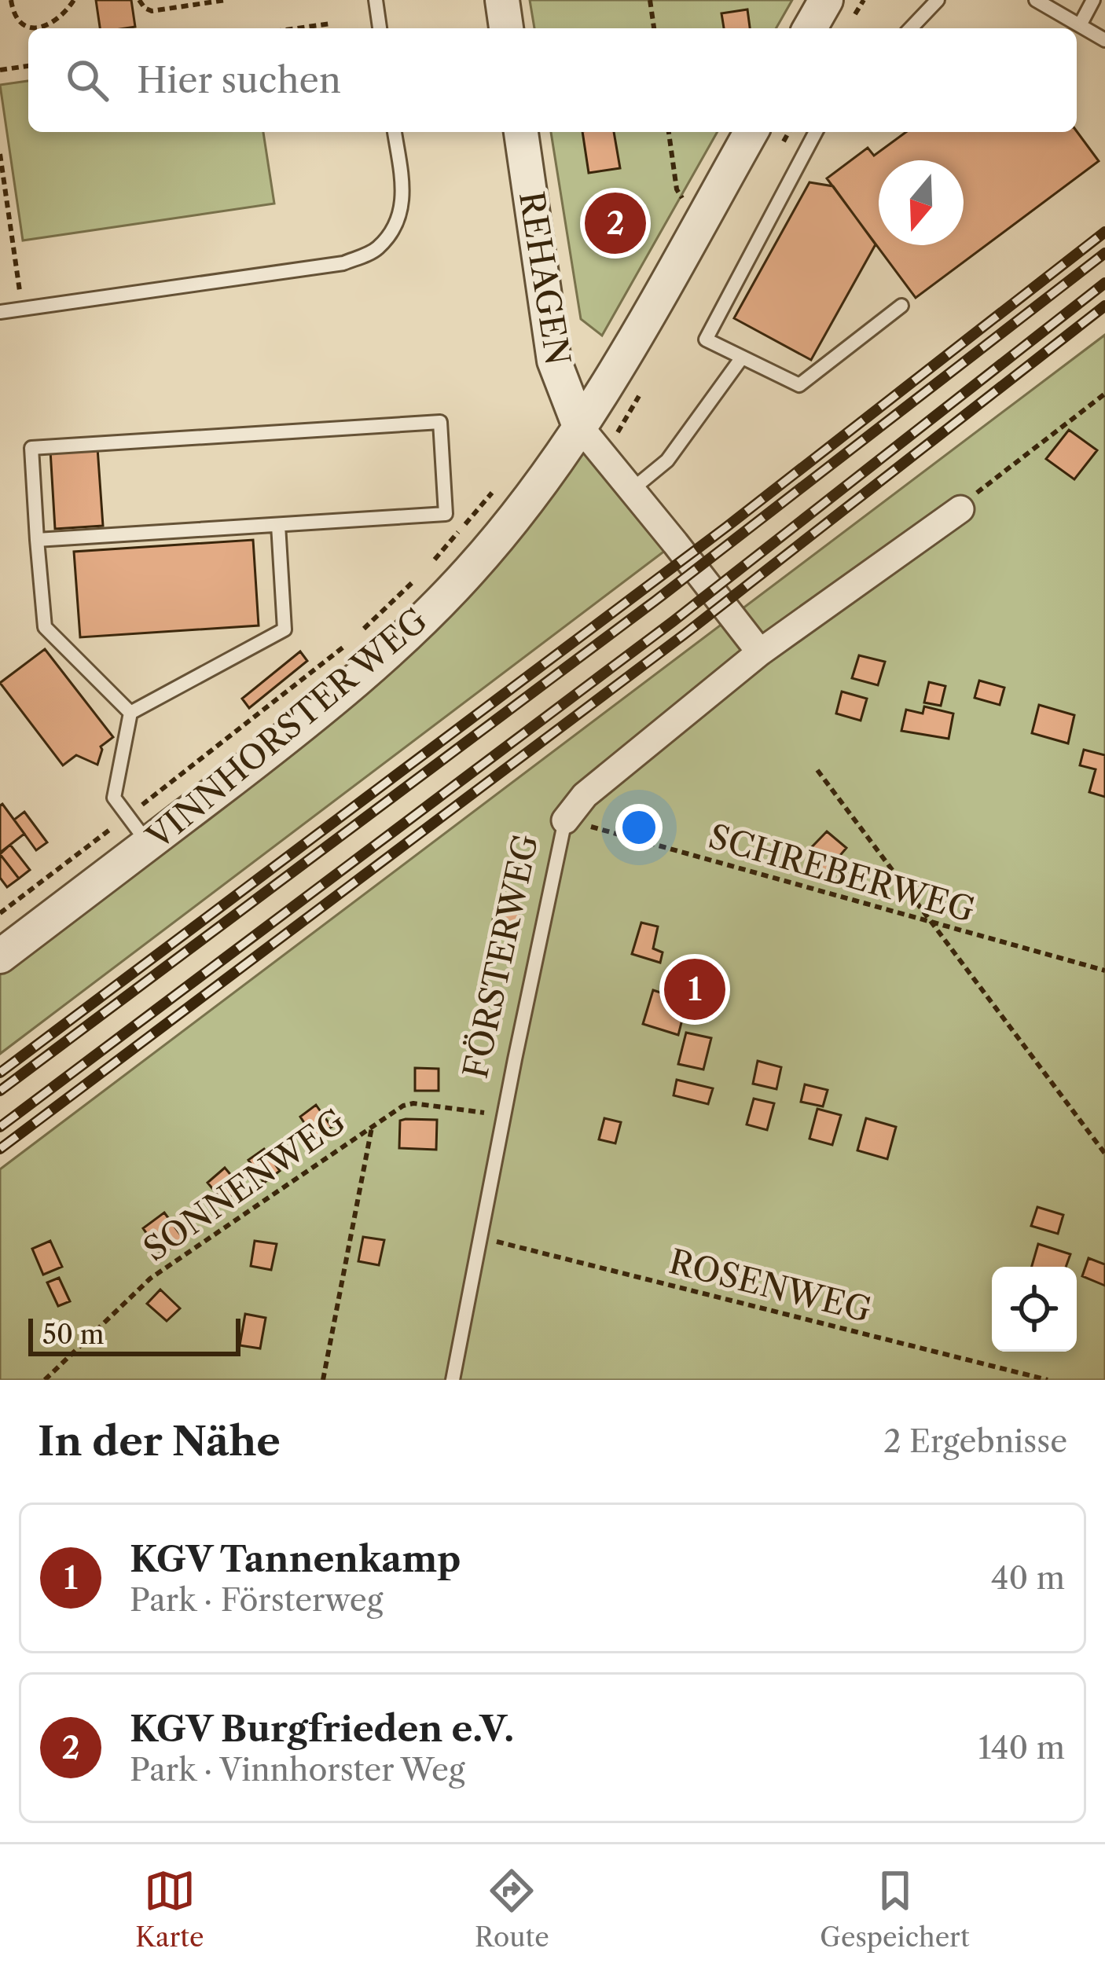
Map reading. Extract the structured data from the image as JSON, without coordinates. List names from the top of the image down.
{
  "streets": {
    "street": ["REHAGEN", "VINNHORSTER WEG", "FÖRSTERWEG"],
    "path": ["SCHREBERWEG", "SONNENWEG", "ROSENWEG"]
  },
  "crossings": [
    ["REHAGEN", "VINNHORSTER WEG"],
    ["SCHREBERWEG", "FÖRSTERWEG"],
    ["FÖRSTERWEG", "SONNENWEG"],
    ["FÖRSTERWEG", "ROSENWEG"]
  ],
  "scale_bar": "50 m",
  "north": "bottom",
  "page": {
    "search": "Hier suchen",
    "pins": ["2", "1"],
    "scale": "50 m",
    "heading": ["In der Nähe", "2 Ergebnisse"],
    "list": [
      {
        "mark": "1",
        "name": "KGV Tannenkamp",
        "note": "Park · Försterweg",
        "value": "40 m"
      },
      {
        "mark": "2",
        "name": "KGV Burgfrieden e.V.",
        "note": "Park · Vinnhorster Weg",
        "value": "140 m"
      }
    ],
    "nav": ["Karte", "Route", "Gespeichert"]
  }
}
